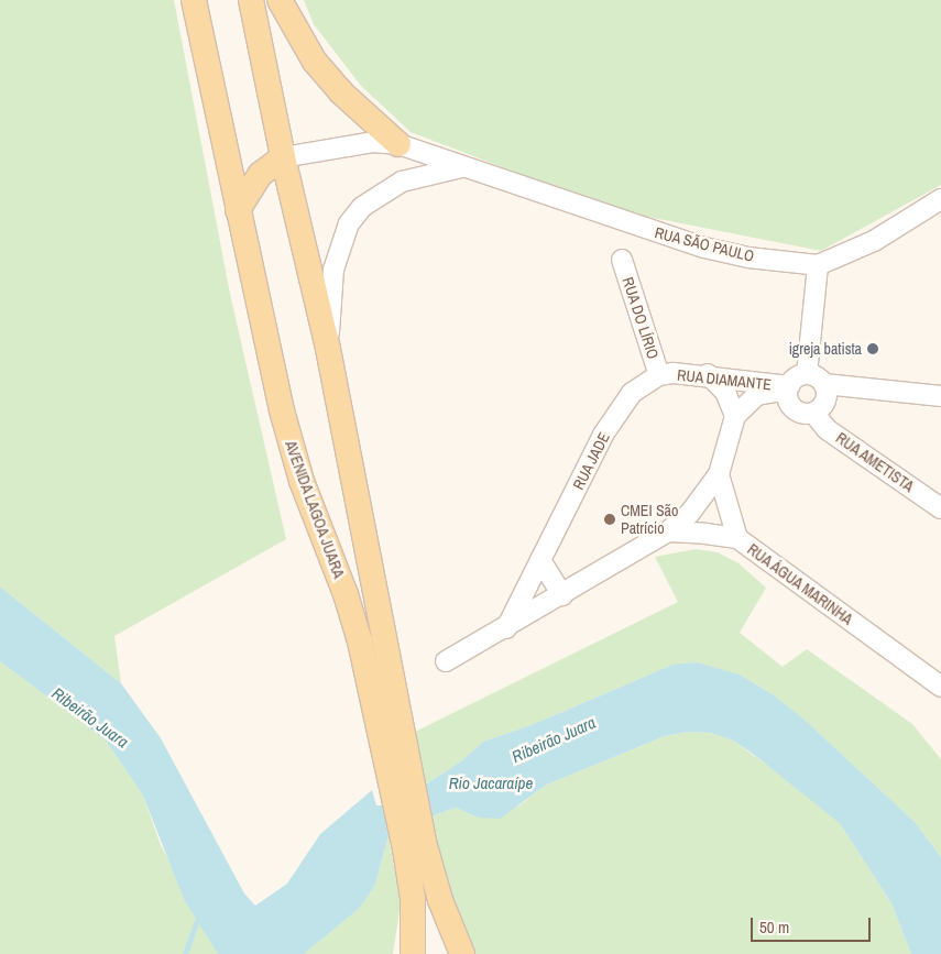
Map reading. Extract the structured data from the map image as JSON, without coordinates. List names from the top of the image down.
{
  "streets": {
    "main road": ["AVENIDA LAGOA JUARA"],
    "street": [
      "RUA SÃO PAULO",
      "RUA DO LÍRIO",
      "RUA DIAMANTE",
      "RUA JADE",
      "RUA AMETISTA",
      "RUA ÁGUA MARINHA"
    ]
  },
  "crossings": [
    ["RUA SÃO PAULO", "AVENIDA LAGOA JUARA"],
    ["RUA DO LÍRIO", "RUA DIAMANTE"],
    ["RUA DO LÍRIO", "RUA JADE"],
    ["RUA DIAMANTE", "RUA JADE"],
    ["RUA DIAMANTE", "RUA AMETISTA"]
  ],
  "water": ["Ribeirão Juara", "Rio Jacaraípe"],
  "places": ["igreja batista", "CMEI São Patrício"],
  "scale_bar": "50 m"
}
